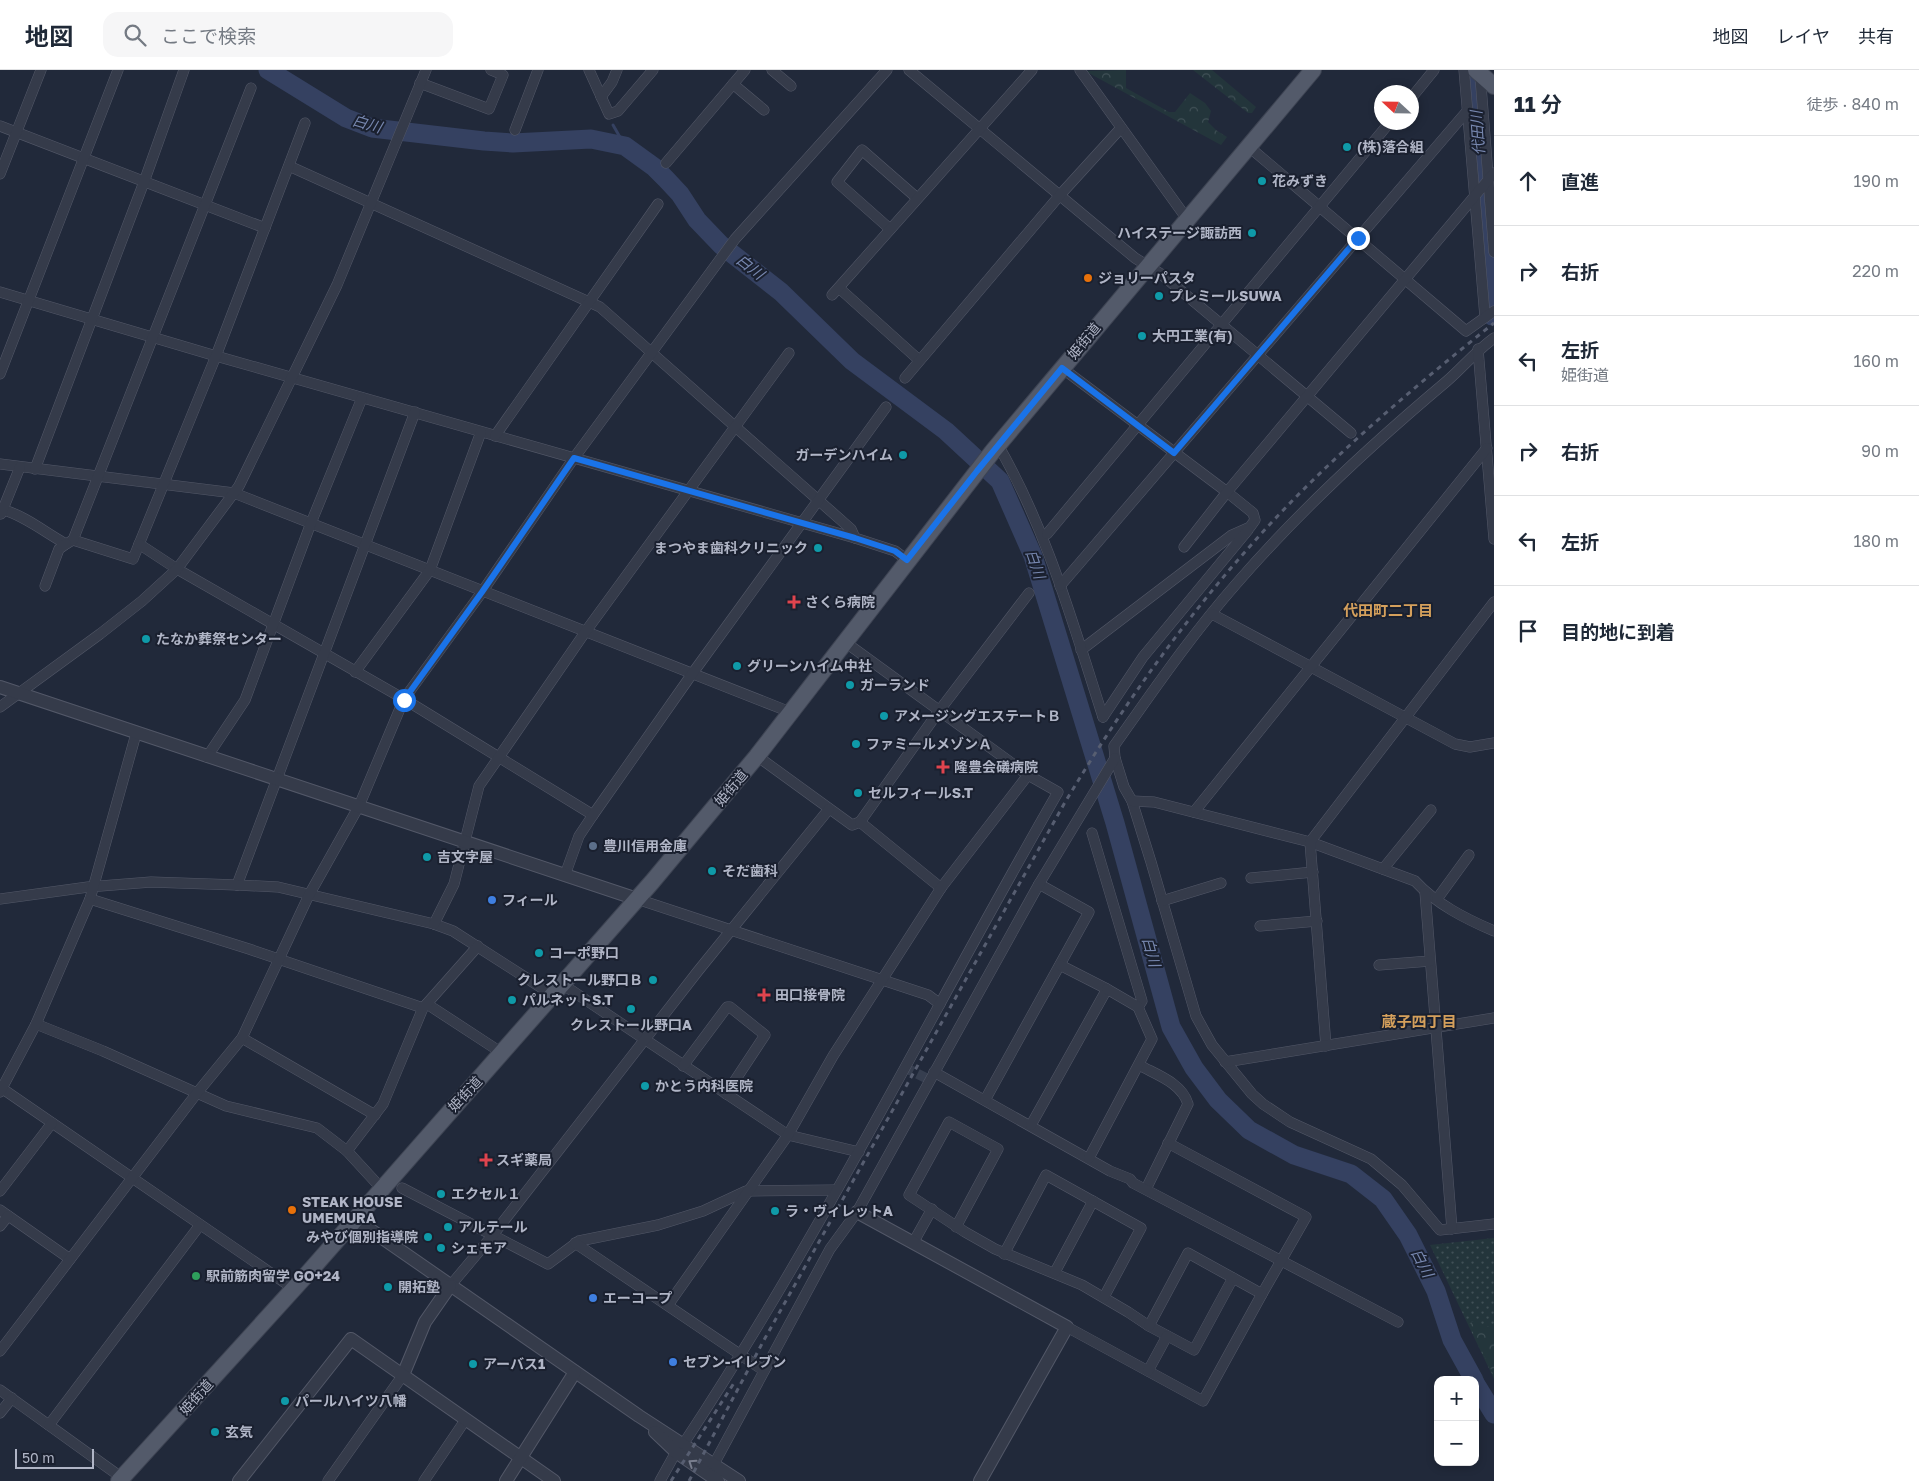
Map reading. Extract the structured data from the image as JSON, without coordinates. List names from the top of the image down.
{
  "streets": {
    "main road": ["姫街道"]
  },
  "districts": ["代田町二丁目", "蔵子四丁目"],
  "water": ["白川", "代田川"],
  "places": {
    "other": [
      "(株)落合組",
      "花みずき",
      "ハイステージ諏訪西",
      "ジョリーパスタ",
      "プレミールSUWA",
      "大円工業(有)",
      "ガーデンハイム",
      "まつやま歯科クリニック",
      "たなか葬祭センター",
      "グリーンハイム中社",
      "ガーランド",
      "アメージングエステートＢ",
      "ファミールメゾンＡ",
      "セルフィールS.T",
      "豊川信用金庫",
      "吉文字屋",
      "そだ歯科",
      "フィール",
      "コーポ野口",
      "クレストール野口Ｂ",
      "パルネットS.T",
      "クレストール野口A",
      "かとう内科医院",
      "エクセル１",
      "STEAK HOUSE UMEMURA",
      "ラ・ヴィレットA",
      "アルテール",
      "みやび個別指導院",
      "シェモア",
      "駅前筋肉留学 GO+24",
      "開拓塾",
      "エーコープ",
      "セブン-イレブン",
      "アーバス1",
      "パールハイツ八幡",
      "玄気"
    ],
    "health": [
      "さくら病院",
      "隆豊会礒病院",
      "田口接骨院",
      "スギ薬局"
    ]
  },
  "scale_bar": "50 m",
  "north": "left",
  "page": {
    "header": "地図",
    "search": "ここで検索",
    "nav": ["地図", "レイヤ", "共有"],
    "heading": ["11 分", "徒歩 · 840 m"],
    "list": [
      ["直進", "190 m"],
      ["右折", "220 m"],
      ["左折", "姫街道", "160 m"],
      ["右折", "90 m"],
      ["左折", "180 m"],
      "目的地に到着"
    ],
    "map_buttons": ["+", "−"],
    "scale": "50 m"
  }
}
